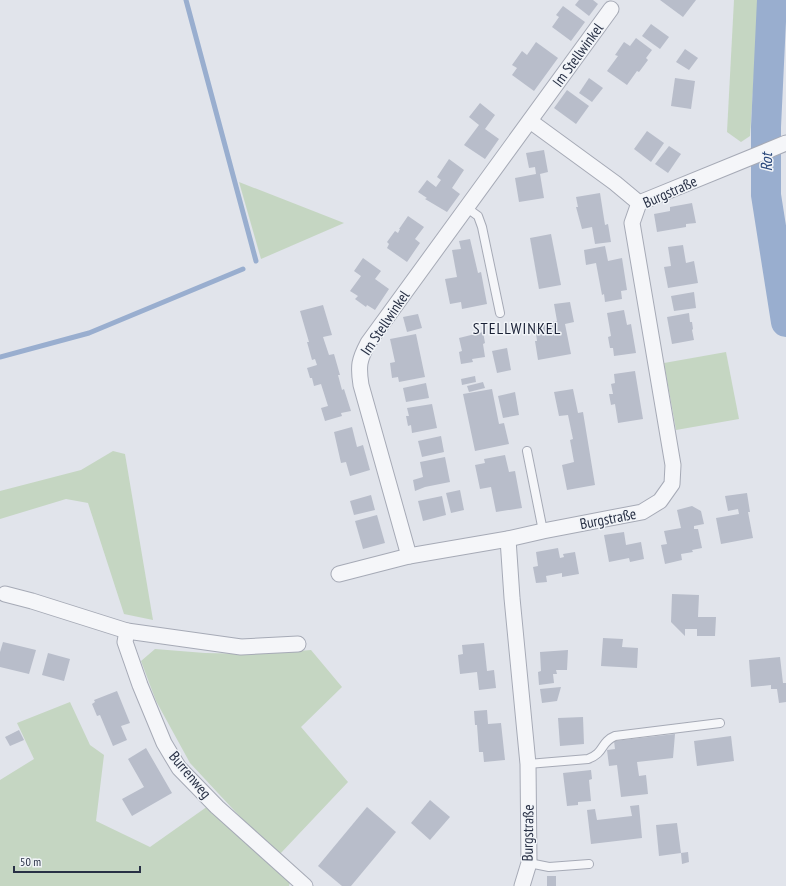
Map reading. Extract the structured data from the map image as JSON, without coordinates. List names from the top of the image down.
{
  "streets": {
    "street": ["Im Stellwinkel", "Burgstraße", "Burrenweg"]
  },
  "districts": ["STELLWINKEL"],
  "water": ["Rot"],
  "scale_bar": "50 m"
}
